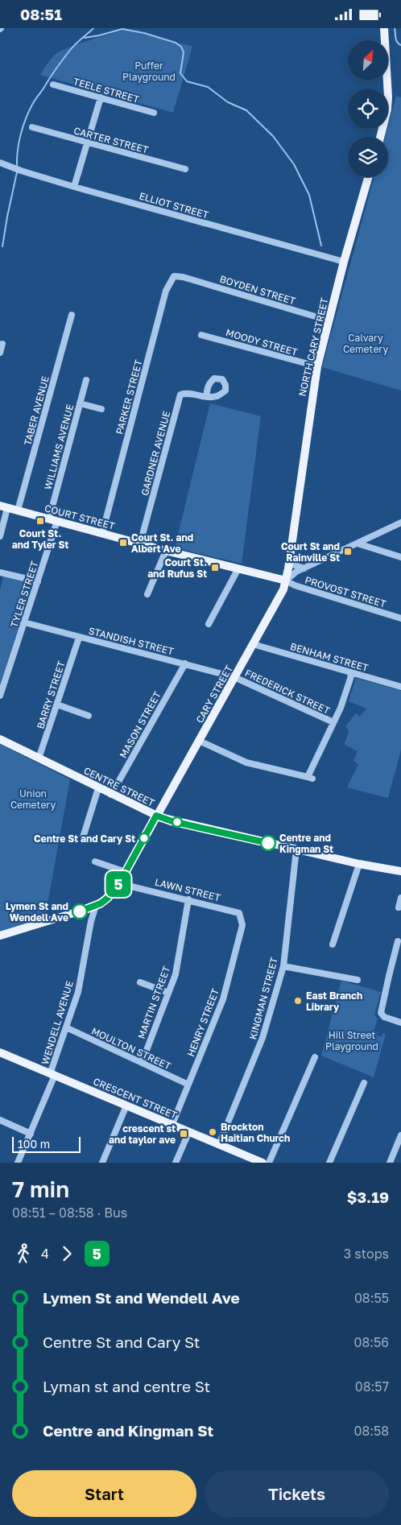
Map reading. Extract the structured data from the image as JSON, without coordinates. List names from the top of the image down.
{
  "streets": {
    "main road": [
      "NORTH CARY STREET",
      "COURT STREET",
      "CARY STREET",
      "CENTRE STREET",
      "CRESCENT STREET"
    ],
    "street": [
      "TEELE STREET",
      "CARTER STREET",
      "ELLIOT STREET",
      "BOYDEN STREET",
      "MOODY STREET",
      "PARKER STREET",
      "TABER AVENUE",
      "WILLIAMS AVENUE",
      "GARDNER AVENUE",
      "PROVOST STREET",
      "TYLER STREET",
      "STANDISH STREET",
      "BENHAM STREET",
      "FREDERICK STREET",
      "BARRY STREET",
      "MASON STREET",
      "LAWN STREET",
      "KINGMAN STREET",
      "MARTIN STREET",
      "WENDELL AVENUE",
      "HENRY STREET",
      "MOULTON STREET"
    ]
  },
  "crossings": [
    ["ELLIOT STREET", "NORTH CARY STREET"],
    ["BOYDEN STREET", "NORTH CARY STREET"],
    ["BOYDEN STREET", "PARKER STREET"],
    ["MOODY STREET", "NORTH CARY STREET"],
    ["NORTH CARY STREET", "COURT STREET"],
    ["NORTH CARY STREET", "PROVOST STREET"],
    ["NORTH CARY STREET", "CARY STREET"],
    ["PARKER STREET", "COURT STREET"],
    ["TABER AVENUE", "COURT STREET"],
    ["WILLIAMS AVENUE", "COURT STREET"],
    ["WILLIAMS AVENUE", "TYLER STREET"],
    ["GARDNER AVENUE", "COURT STREET"],
    ["COURT STREET", "PROVOST STREET"],
    ["COURT STREET", "TYLER STREET"],
    ["COURT STREET", "CARY STREET"],
    ["PROVOST STREET", "CARY STREET"],
    ["TYLER STREET", "STANDISH STREET"],
    ["STANDISH STREET", "FREDERICK STREET"],
    ["STANDISH STREET", "CARY STREET"],
    ["STANDISH STREET", "BARRY STREET"],
    ["STANDISH STREET", "MASON STREET"],
    ["BENHAM STREET", "CARY STREET"],
    ["FREDERICK STREET", "CARY STREET"],
    ["CARY STREET", "CENTRE STREET"],
    ["CARY STREET", "LAWN STREET"],
    ["CARY STREET", "WENDELL AVENUE"],
    ["BARRY STREET", "CENTRE STREET"],
    ["MASON STREET", "CENTRE STREET"],
    ["CENTRE STREET", "KINGMAN STREET"],
    ["LAWN STREET", "MARTIN STREET"],
    ["LAWN STREET", "HENRY STREET"],
    ["KINGMAN STREET", "CRESCENT STREET"],
    ["MARTIN STREET", "MOULTON STREET"],
    ["WENDELL AVENUE", "MOULTON STREET"],
    ["WENDELL AVENUE", "CRESCENT STREET"],
    ["HENRY STREET", "MOULTON STREET"],
    ["HENRY STREET", "CRESCENT STREET"]
  ],
  "parks": [
    "Puffer Playground",
    "Calvary Cemetery",
    "Union Cemetery",
    "Hill Street Playground"
  ],
  "places": {
    "transit": [
      "Court St. and Tyler St",
      "Court St. and Albert Ave",
      "Court St and Rainville St",
      "Court St. and Rufus St",
      "crescent st and taylor ave"
    ],
    "other": [
      "Centre St and Cary St",
      "Centre and Kingman St",
      "Lymen St and Wendell Ave",
      "East Branch Library",
      "Brockton Haitian Church"
    ]
  },
  "lines": ["bus line 5"],
  "scale_bar": "100 m",
  "north": "top right",
  "page": {
    "status": "08:51",
    "on_map": "5",
    "scale": "100 m",
    "heading": ["7 min", "08:51 – 08:58 · Bus", "$3.19"],
    "legs": ["4", "5", "3 stops"],
    "list": [
      {
        "name": "Lymen St and Wendell Ave",
        "value": "08:55"
      },
      {
        "name": "Centre St and Cary St",
        "value": "08:56"
      },
      {
        "name": "Lyman st and centre St",
        "value": "08:57"
      },
      {
        "name": "Centre and Kingman St",
        "value": "08:58"
      }
    ],
    "buttons": ["Start", "Tickets"]
  }
}
